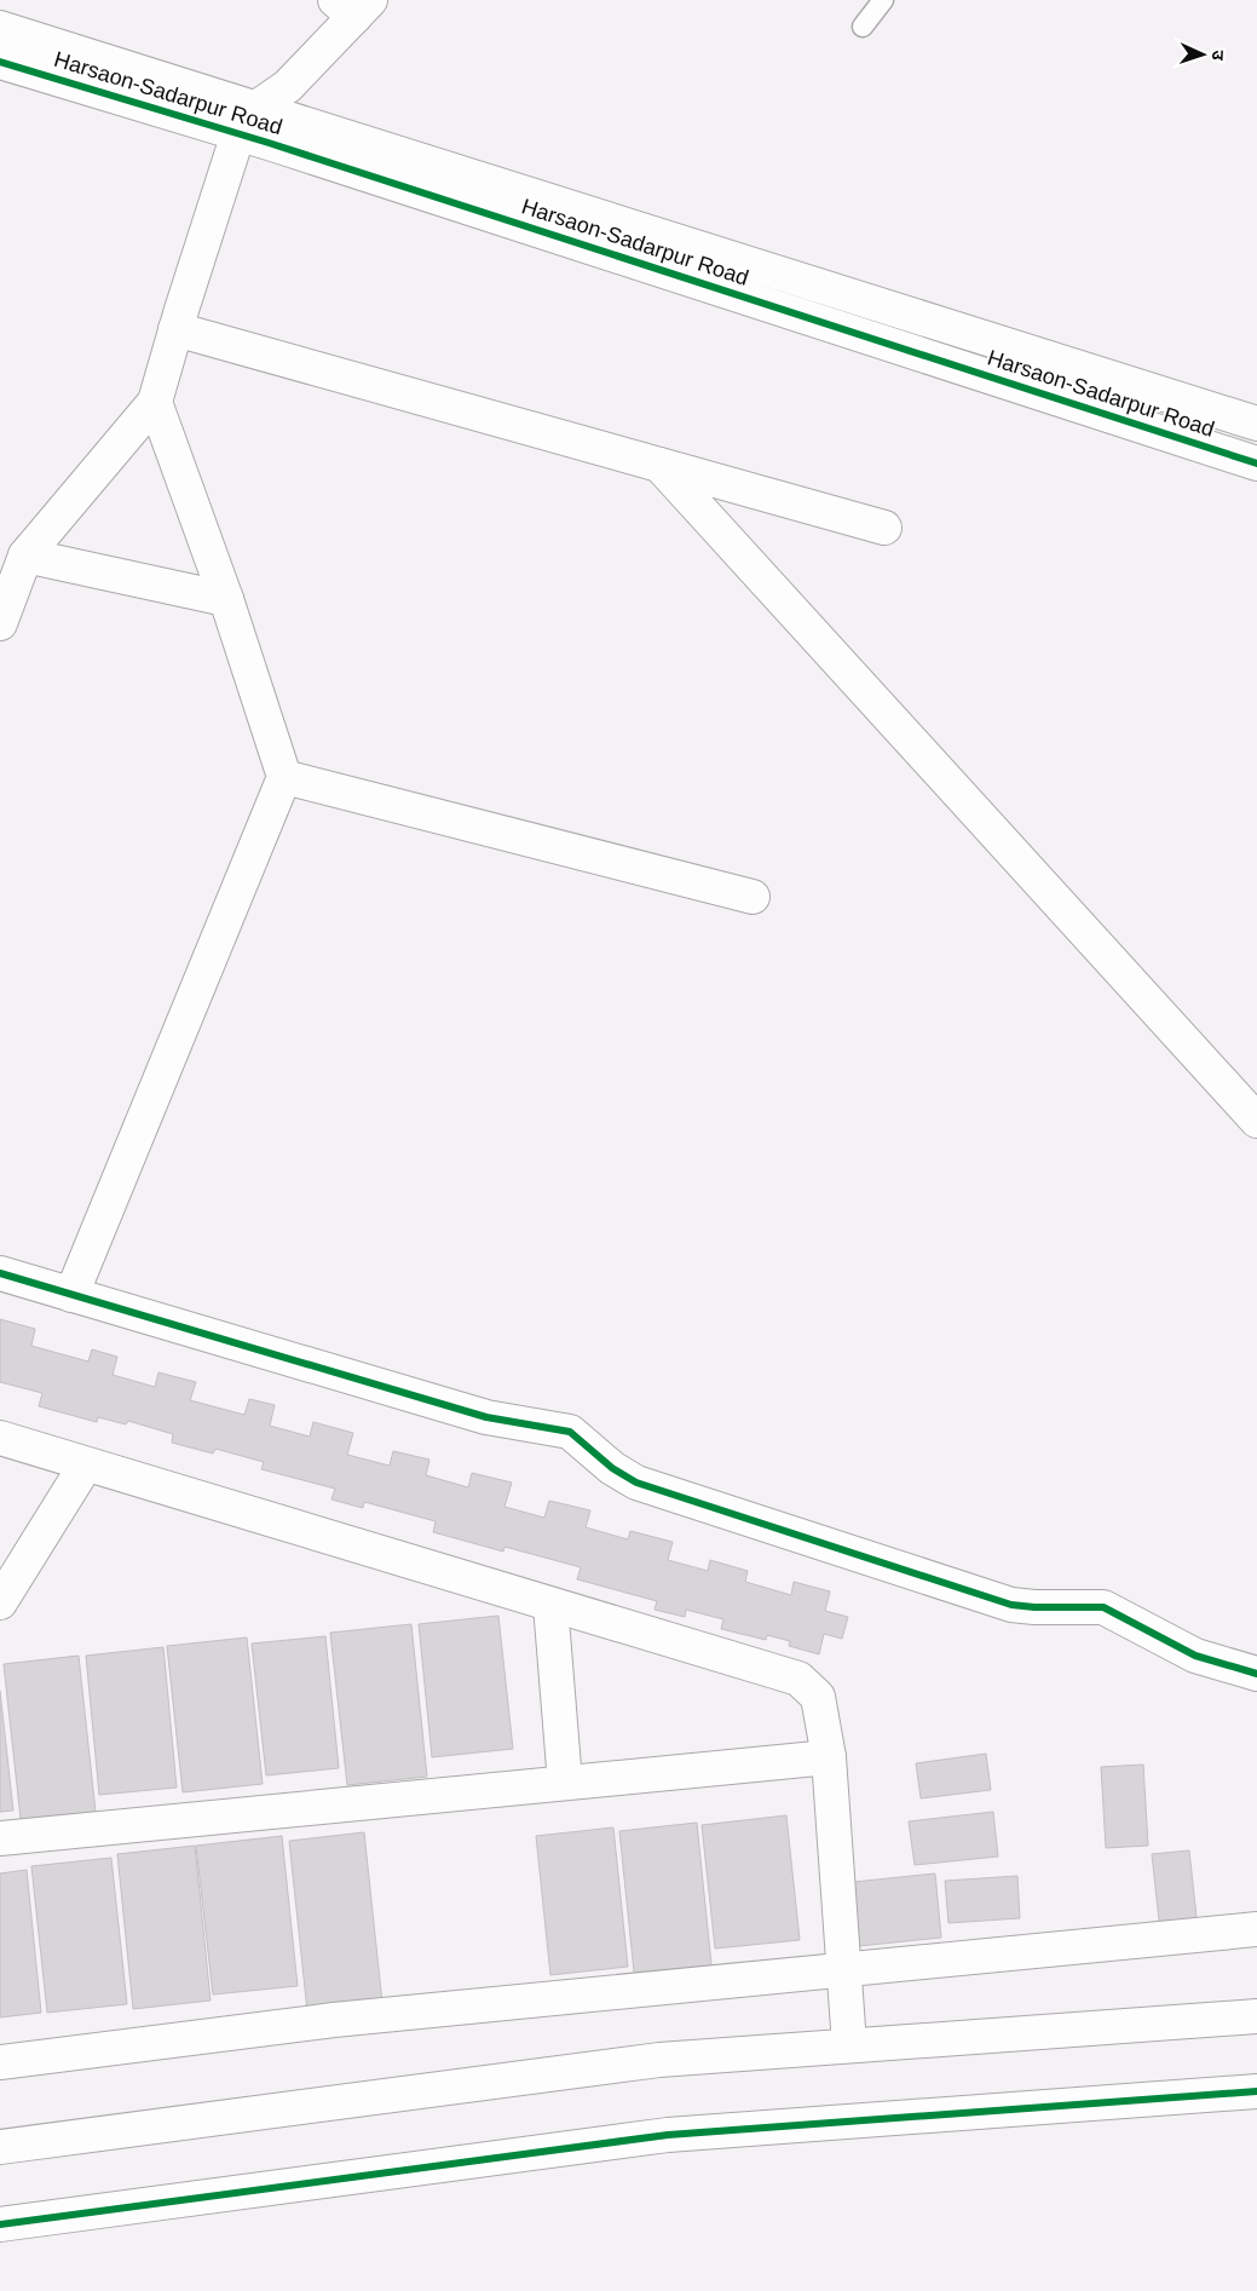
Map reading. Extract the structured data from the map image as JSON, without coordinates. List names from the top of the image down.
{
  "streets": {
    "street": ["Harsaon-Sadarpur Road"]
  },
  "north": "right"
}
